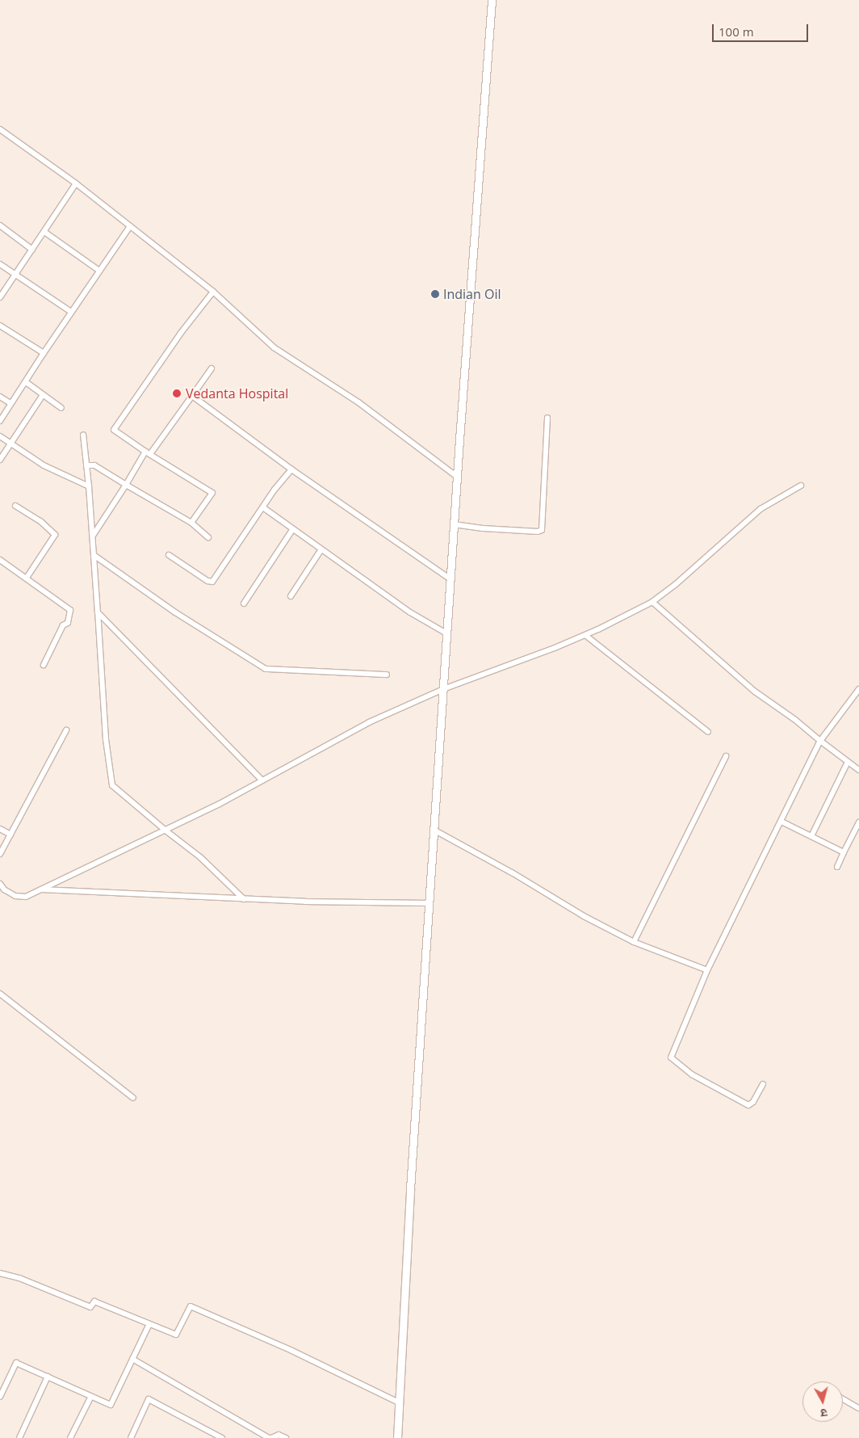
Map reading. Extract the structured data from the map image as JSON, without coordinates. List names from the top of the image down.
{
  "places": ["Indian Oil", "Vedanta Hospital"],
  "scale_bar": "100 m",
  "north": "bottom"
}
